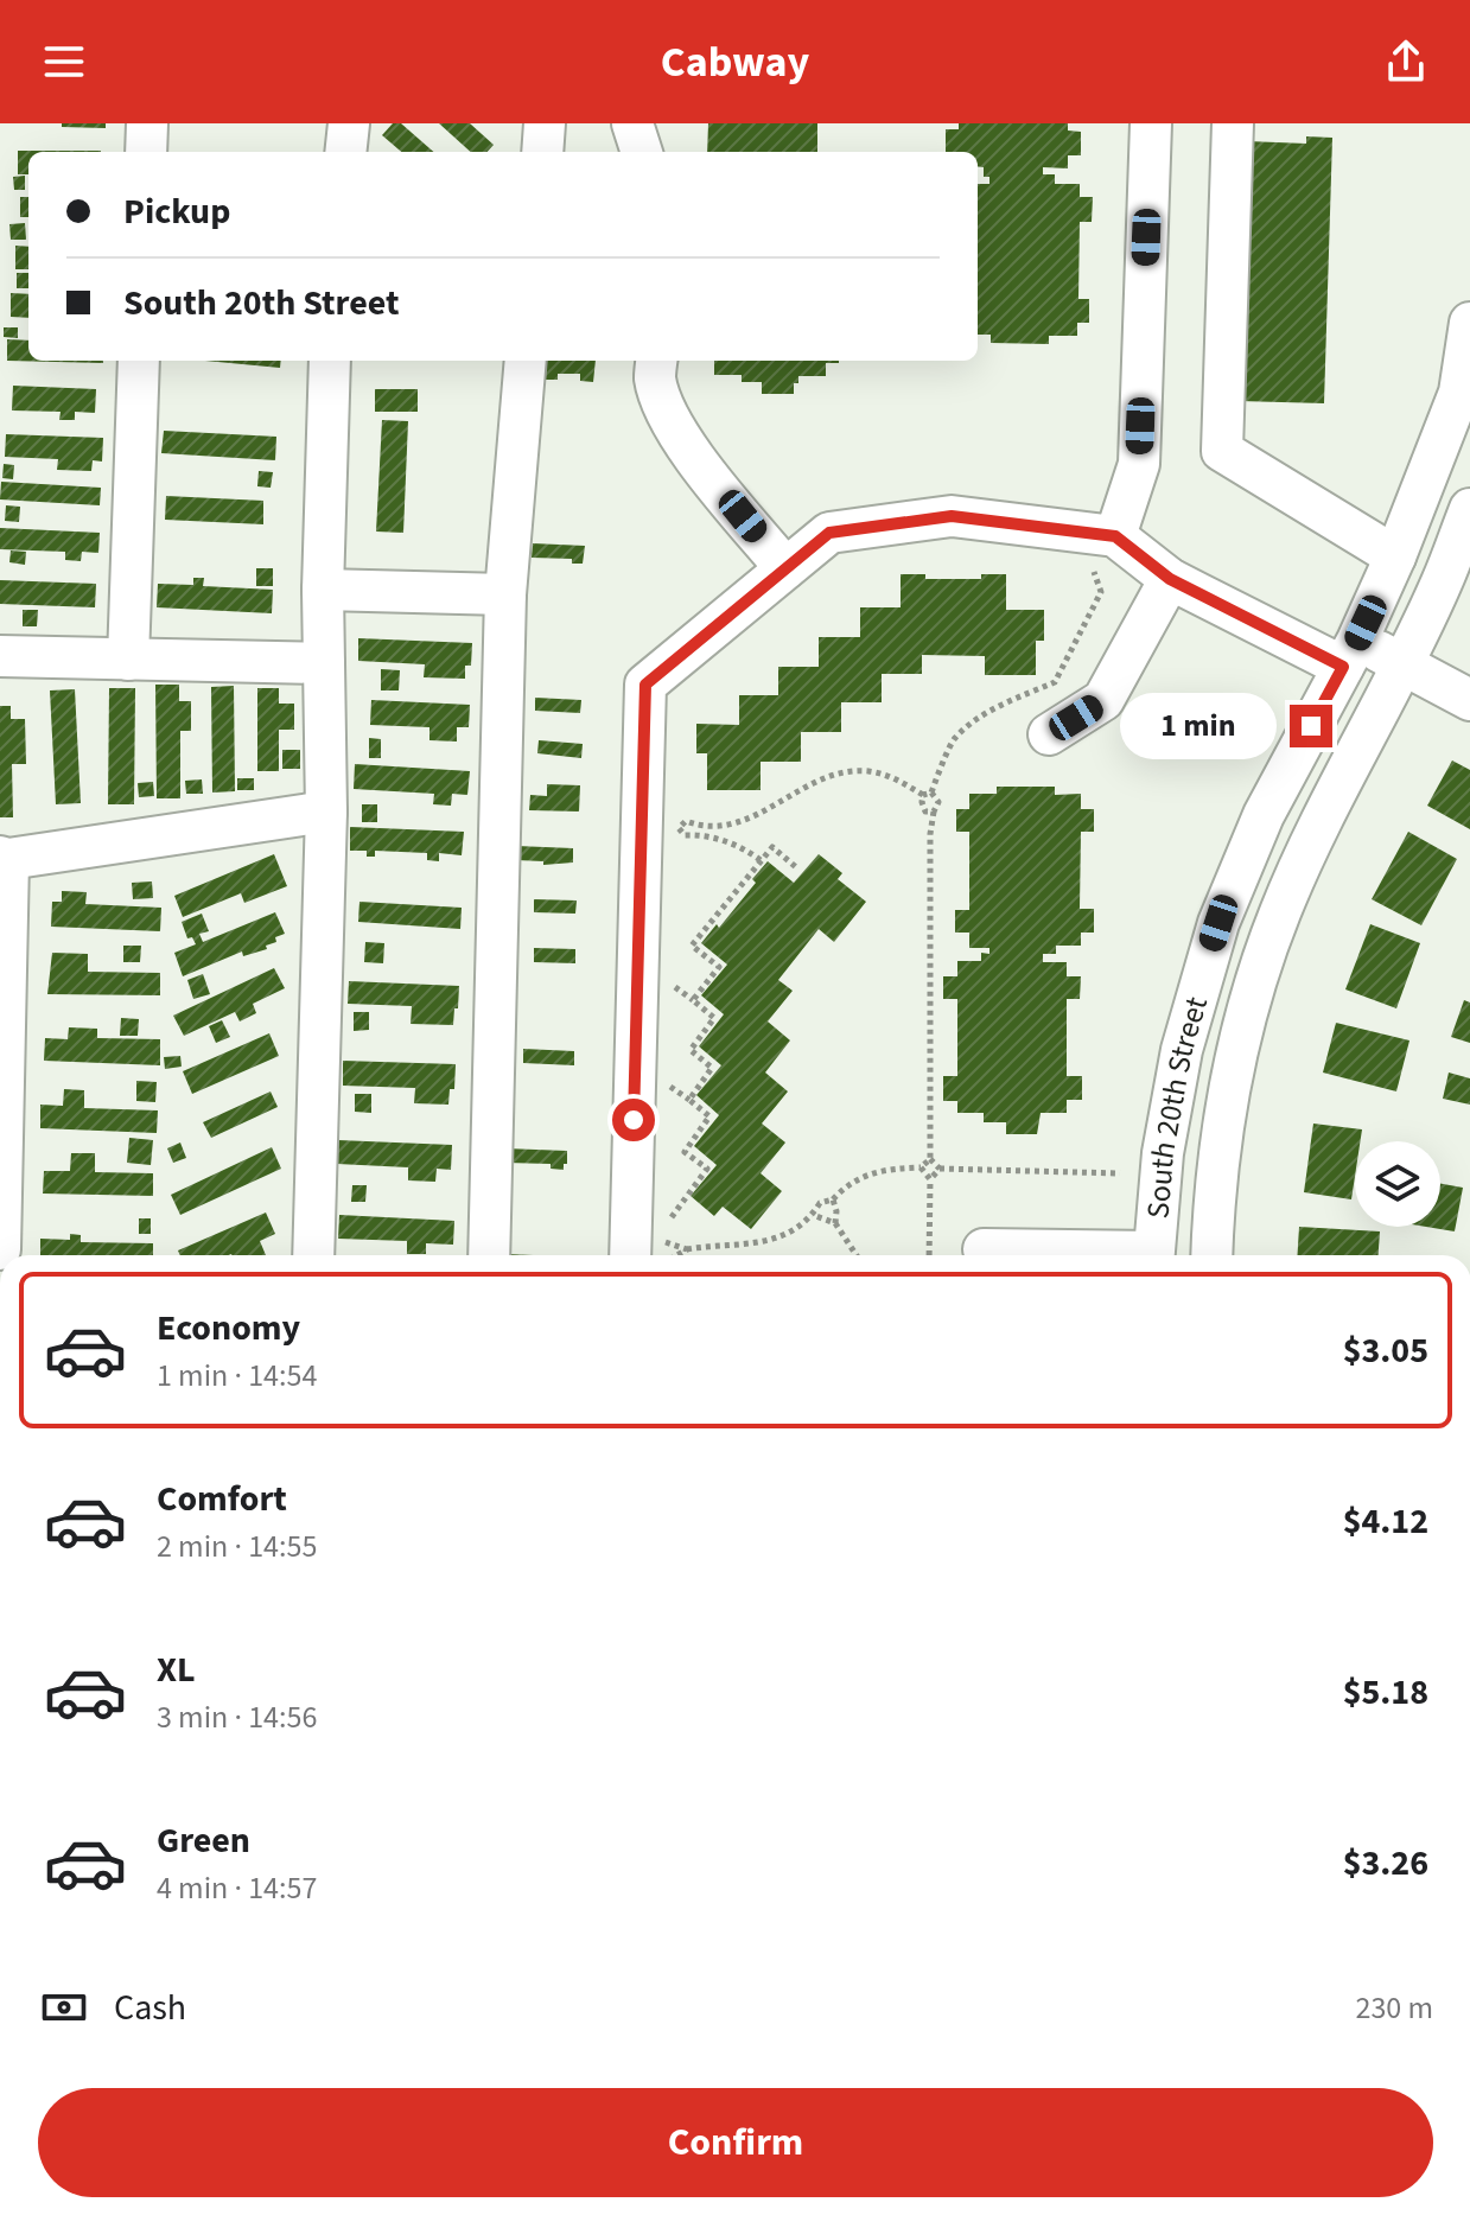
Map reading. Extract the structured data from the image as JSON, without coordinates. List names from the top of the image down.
{
  "streets": {
    "street": ["South 20th Street"]
  },
  "page": {
    "header": "Cabway",
    "banner": ["Pickup", "South 20th Street"],
    "bubble": "1 min",
    "list": [
      {
        "name": "Economy",
        "note": "1 min · 14:54",
        "value": "$3.05"
      },
      {
        "name": "Comfort",
        "note": "2 min · 14:55",
        "value": "$4.12"
      },
      {
        "name": "XL",
        "note": "3 min · 14:56",
        "value": "$5.18"
      },
      {
        "name": "Green",
        "note": "4 min · 14:57",
        "value": "$3.26"
      }
    ],
    "pay": ["Cash", "230 m"],
    "buttons": "Confirm"
  }
}
